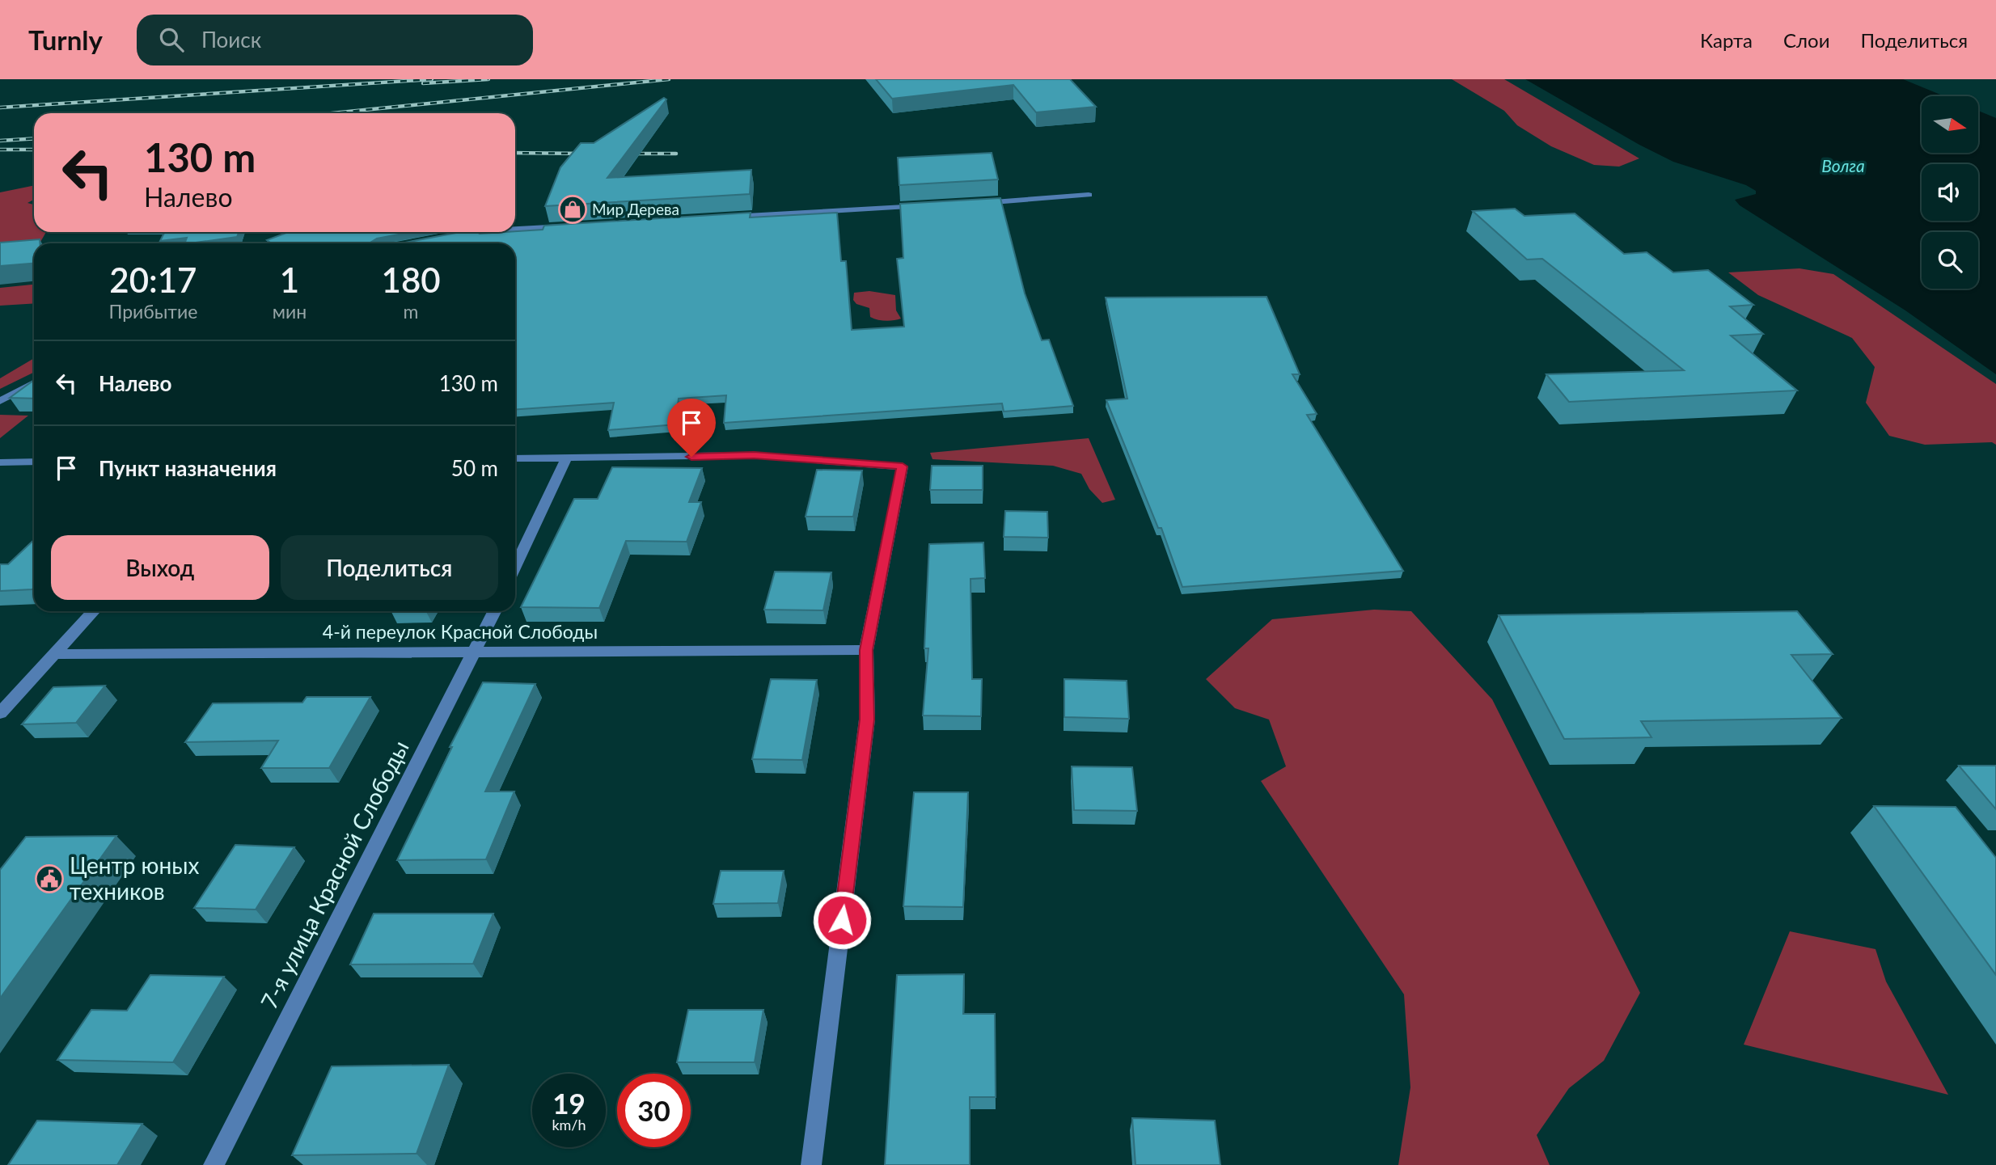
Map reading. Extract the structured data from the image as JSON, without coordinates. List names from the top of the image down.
{
  "streets": {
    "street": ["4-й переулок Красной Слободы", "7-я улица Красной Слободы"]
  },
  "crossings": [
    ["4-й переулок Красной Слободы", "7-я улица Красной Слободы"]
  ],
  "water": ["Волга"],
  "places": {
    "shop": ["Мир Дерева"],
    "public building": ["Центр юных техников"]
  },
  "north": "right",
  "page": {
    "header": "Turnly",
    "search": "Поиск",
    "nav": ["Карта", "Слои", "Поделиться"],
    "turn": ["130 m", "Налево"],
    "eta": [
      "20:17",
      "Прибытие",
      "1",
      "мин",
      "180",
      "m"
    ],
    "list": [
      {
        "name": "Налево",
        "value": "130 m"
      },
      {
        "name": "Пункт назначения",
        "value": "50 m"
      }
    ],
    "buttons": ["Выход", "Поделиться"],
    "speed": "19 km/h",
    "limit": "30"
  }
}
